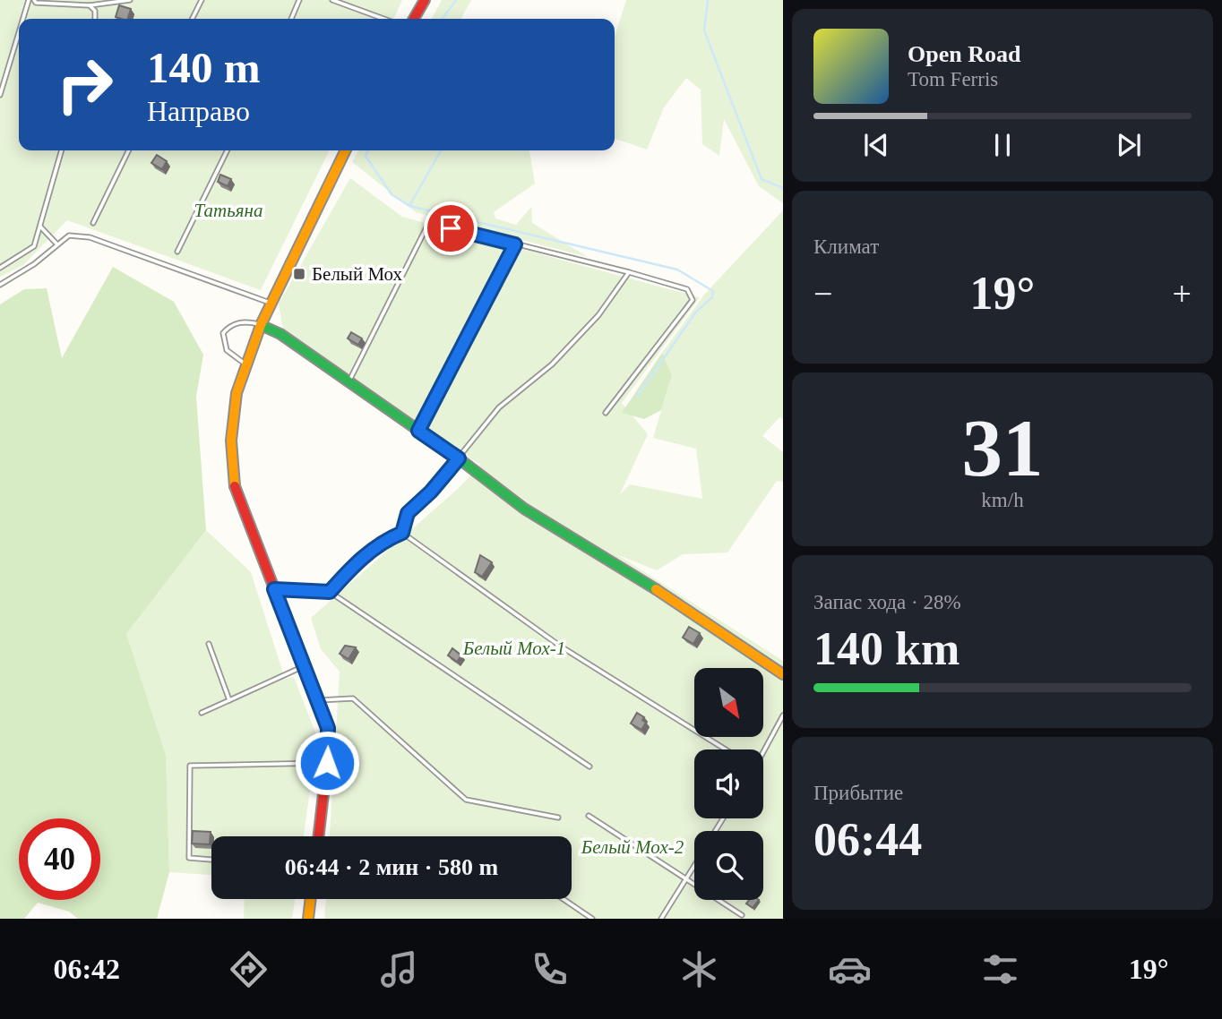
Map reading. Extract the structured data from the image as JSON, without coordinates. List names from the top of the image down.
{
  "parks": ["Татьяна", "Белый Мох-1", "Белый Мох-2"],
  "places": {
    "transit": ["Белый Мох"]
  },
  "north": "bottom right",
  "page": {
    "turn": ["140 m", "Направо"],
    "song": ["Open Road", "Tom Ferris"],
    "tile": [
      "Климат",
      ["31", "km/h"],
      ["Запас хода · 28%", "140 km"],
      ["Прибытие", "06:44"]
    ],
    "heat": ["−", "19°", "+"],
    "limit": "40",
    "trip": "06:44 · 2 мин · 580 m",
    "tabs": ["06:42", "19°"]
  }
}
